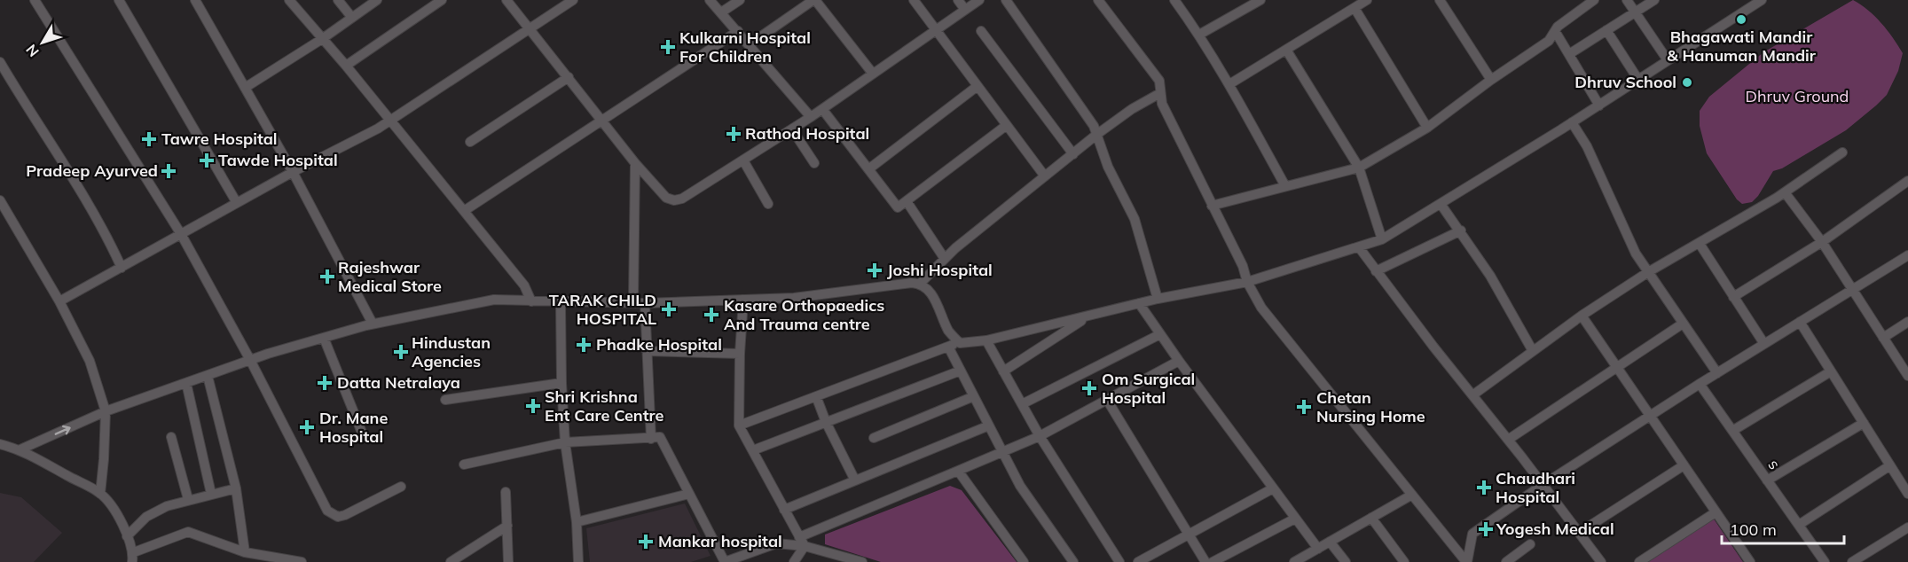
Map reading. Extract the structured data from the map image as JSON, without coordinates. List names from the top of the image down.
{
  "streets": {
    "street": ["s"]
  },
  "parks": ["Dhruv Ground"],
  "places": {
    "other": ["Bhagawati Mandir & Hanuman Mandir", "Dhruv School"],
    "health": [
      "Kulkarni Hospital For Children",
      "Rathod Hospital",
      "Tawre Hospital",
      "Tawde Hospital",
      "Pradeep Ayurved",
      "Joshi Hospital",
      "Rajeshwar Medical Store",
      "TARAK CHILD HOSPITAL",
      "Kasare Orthopaedics And Trauma centre",
      "Phadke Hospital",
      "Hindustan Agencies",
      "Datta Netralaya",
      "Om Surgical Hospital",
      "Shri Krishna Ent Care Centre",
      "Chetan Nursing Home",
      "Dr. Mane Hospital",
      "Chaudhari Hospital",
      "Yogesh Medical",
      "Mankar hospital"
    ]
  },
  "scale_bar": "100 m",
  "north": "bottom left"
}
